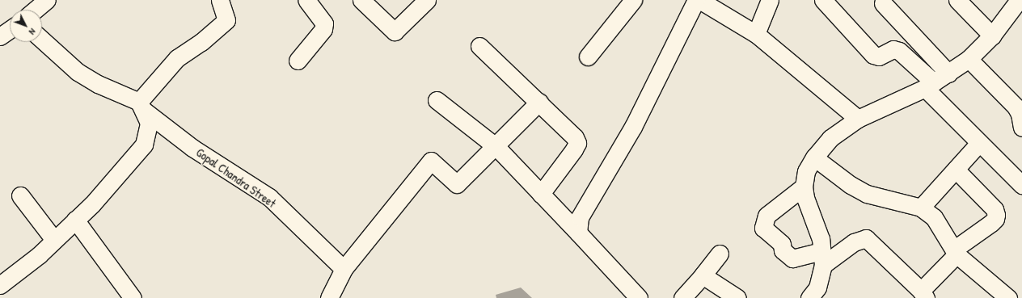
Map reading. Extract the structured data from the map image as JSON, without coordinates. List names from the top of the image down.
{
  "streets": {
    "street": ["Gopal Chandra Street"]
  },
  "north": "bottom right"
}
